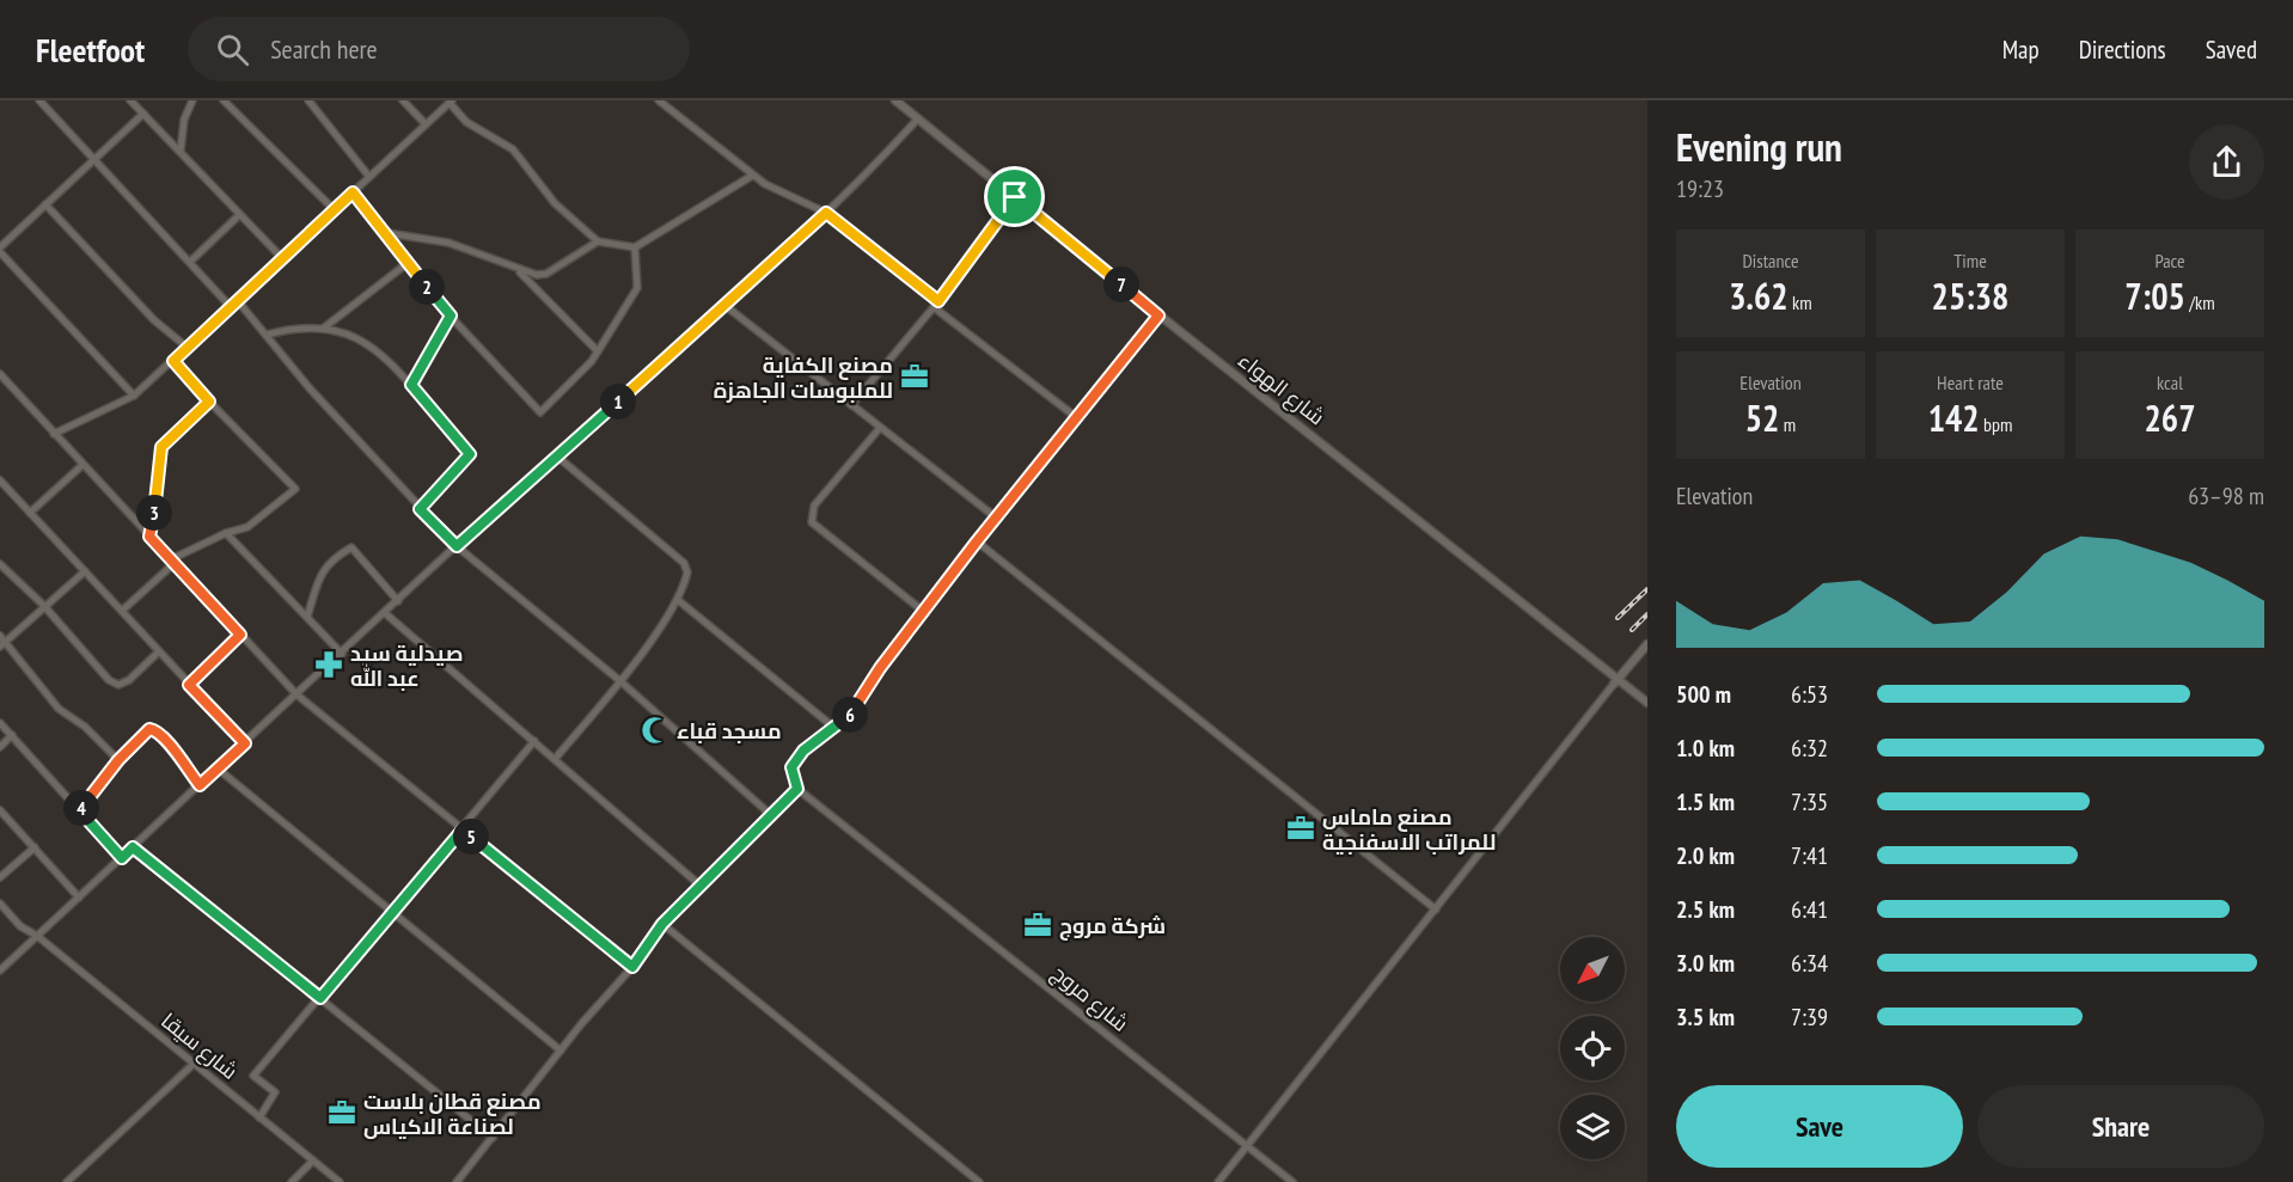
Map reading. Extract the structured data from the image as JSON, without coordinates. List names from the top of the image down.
{
  "streets": {
    "street": ["شارع الهواء", "شارع مروج", "شارع سيقا"]
  },
  "places": {
    "office": [
      "مصنع الكفاية للملبوسات الجاهزة",
      "مصنع ماماس للمراتب الاسفنجية",
      "شركة مروج",
      "مصنع قطان بلاست لصناعة الاكياس"
    ],
    "pharmacy": ["صيدلية سيد عبد الله"],
    "mosque": ["مسجد قباء"]
  },
  "north": "bottom left",
  "page": {
    "header": "Fleetfoot",
    "search": "Search here",
    "nav": ["Map", "Directions", "Saved"],
    "heading": ["Evening run", "19:23"],
    "stats": [
      ["Distance", "3.62 km"],
      ["Time", "25:38"],
      ["Pace", "7:05 /km"],
      ["Elevation", "52 m"],
      ["Heart rate", "142 bpm"],
      ["kcal", "267"]
    ],
    "pins": [
      "7",
      "2",
      "1",
      "3",
      "6",
      "4",
      "5"
    ],
    "chart": ["Elevation", "63–98 m"],
    "list": [
      {
        "name": "500 m",
        "note": "6:53"
      },
      {
        "name": "1.0 km",
        "note": "6:32"
      },
      {
        "name": "1.5 km",
        "note": "7:35"
      },
      {
        "name": "2.0 km",
        "note": "7:41"
      },
      {
        "name": "2.5 km",
        "note": "6:41"
      },
      {
        "name": "3.0 km",
        "note": "6:34"
      },
      {
        "name": "3.5 km",
        "note": "7:39"
      }
    ],
    "buttons": ["Save", "Share"]
  }
}
